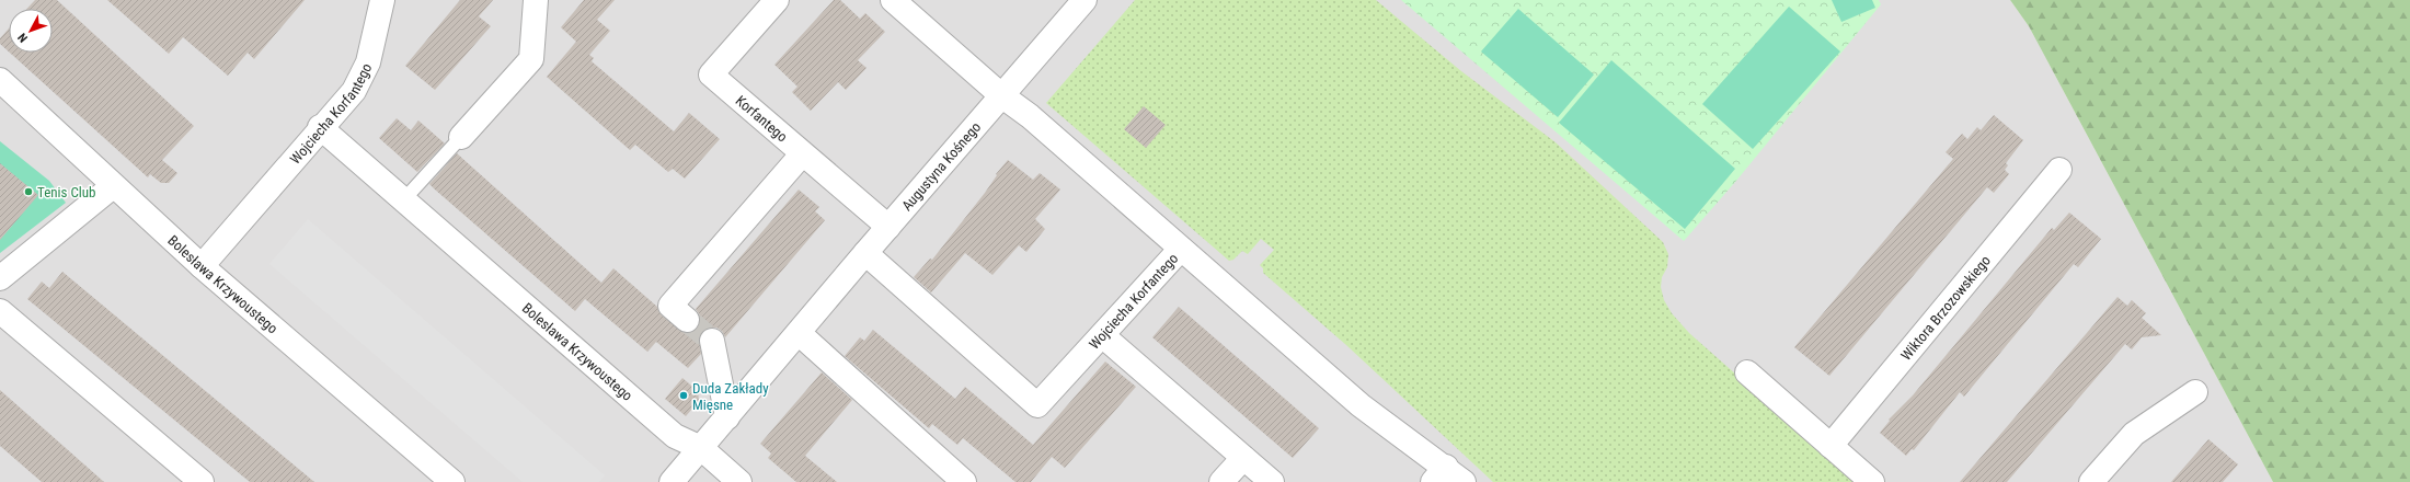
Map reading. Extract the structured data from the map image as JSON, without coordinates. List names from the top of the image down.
{
  "streets": {
    "street": [
      "Wojciecha Korfantego",
      "Korfantego",
      "Augustyna Kośnego",
      "Bolesława Krzywoustego",
      "Wiktora Brzozowskiego"
    ]
  },
  "crossings": [
    ["Wojciecha Korfantego", "Augustyna Kośnego"],
    ["Wojciecha Korfantego", "Bolesława Krzywoustego"],
    ["Korfantego", "Augustyna Kośnego"],
    ["Augustyna Kośnego", "Bolesława Krzywoustego"]
  ],
  "places": ["Tenis Club", "Duda Zakłady Mięsne"],
  "north": "bottom left"
}
